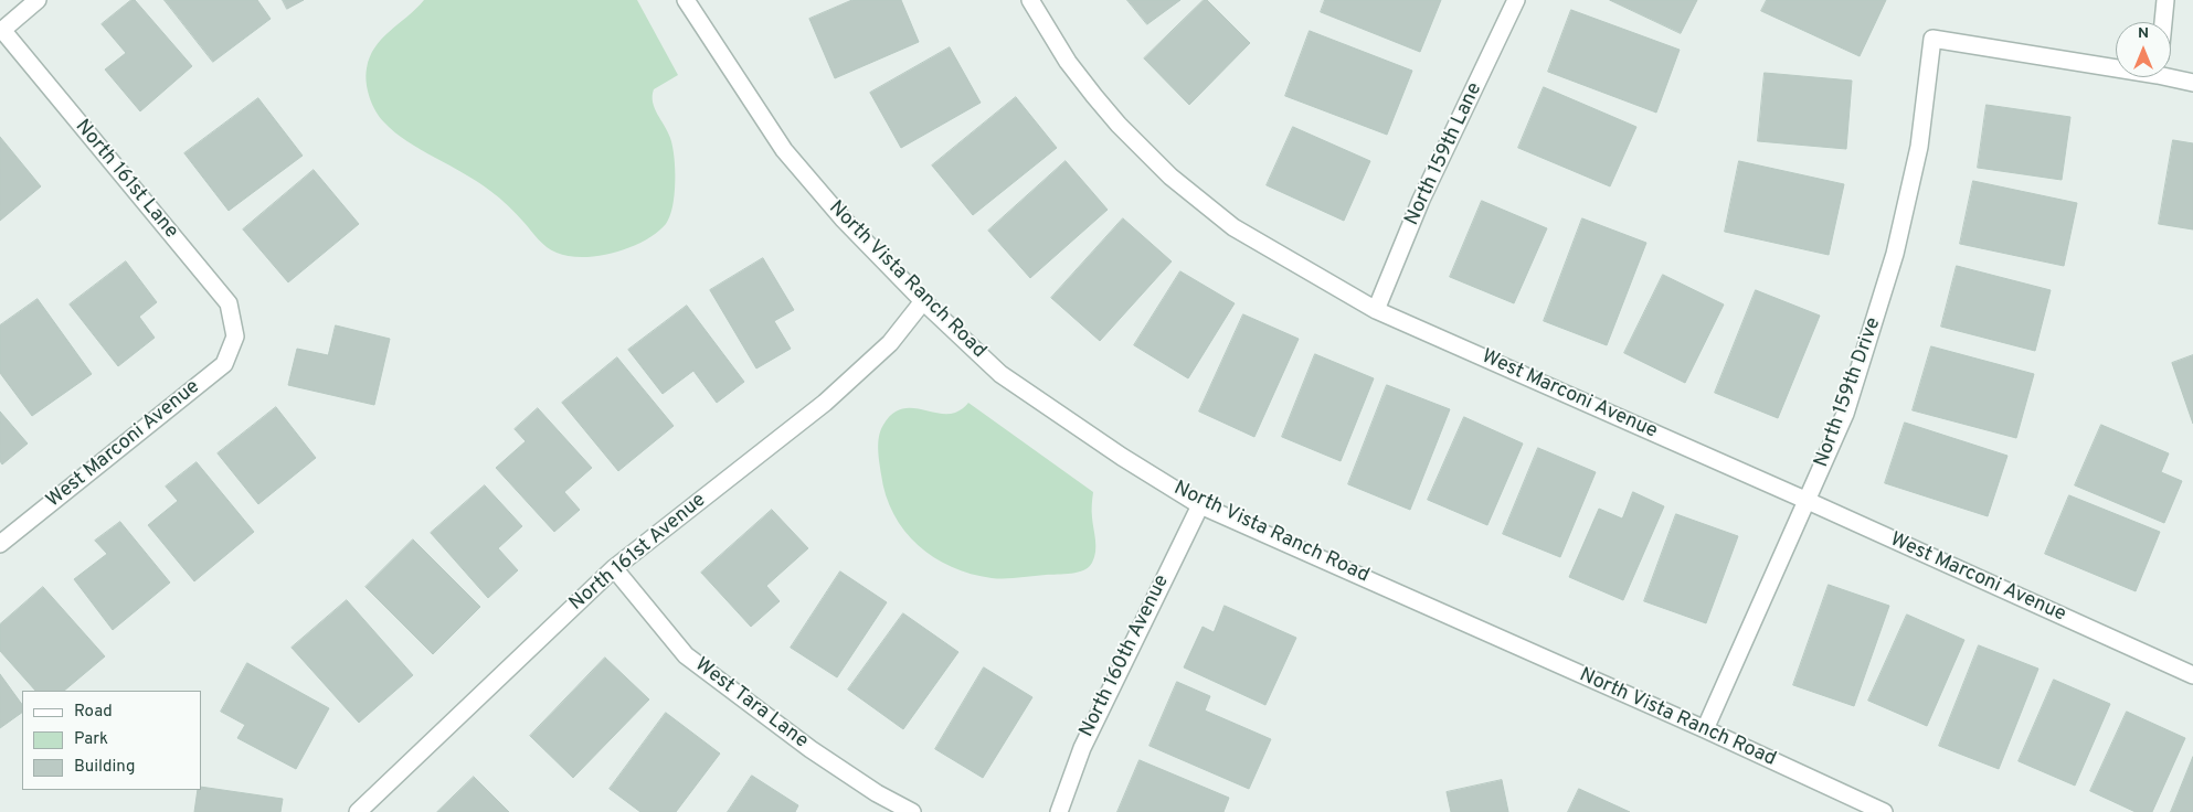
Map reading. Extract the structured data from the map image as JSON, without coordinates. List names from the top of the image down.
{
  "streets": {
    "street": [
      "North 159th Lane",
      "North 161st Lane",
      "North Vista Ranch Road",
      "North 159th Drive",
      "West Marconi Avenue",
      "North 161st Avenue",
      "North 160th Avenue",
      "West Tara Lane"
    ]
  },
  "crossings": [
    ["North 159th Lane", "West Marconi Avenue"],
    ["North 161st Lane", "West Marconi Avenue"],
    ["North Vista Ranch Road", "North 159th Drive"],
    ["North Vista Ranch Road", "North 161st Avenue"],
    ["North Vista Ranch Road", "North 160th Avenue"],
    ["North 159th Drive", "West Marconi Avenue"],
    ["North 161st Avenue", "West Tara Lane"]
  ],
  "legend": ["Road", "Park", "Building"],
  "north": "top"
}
